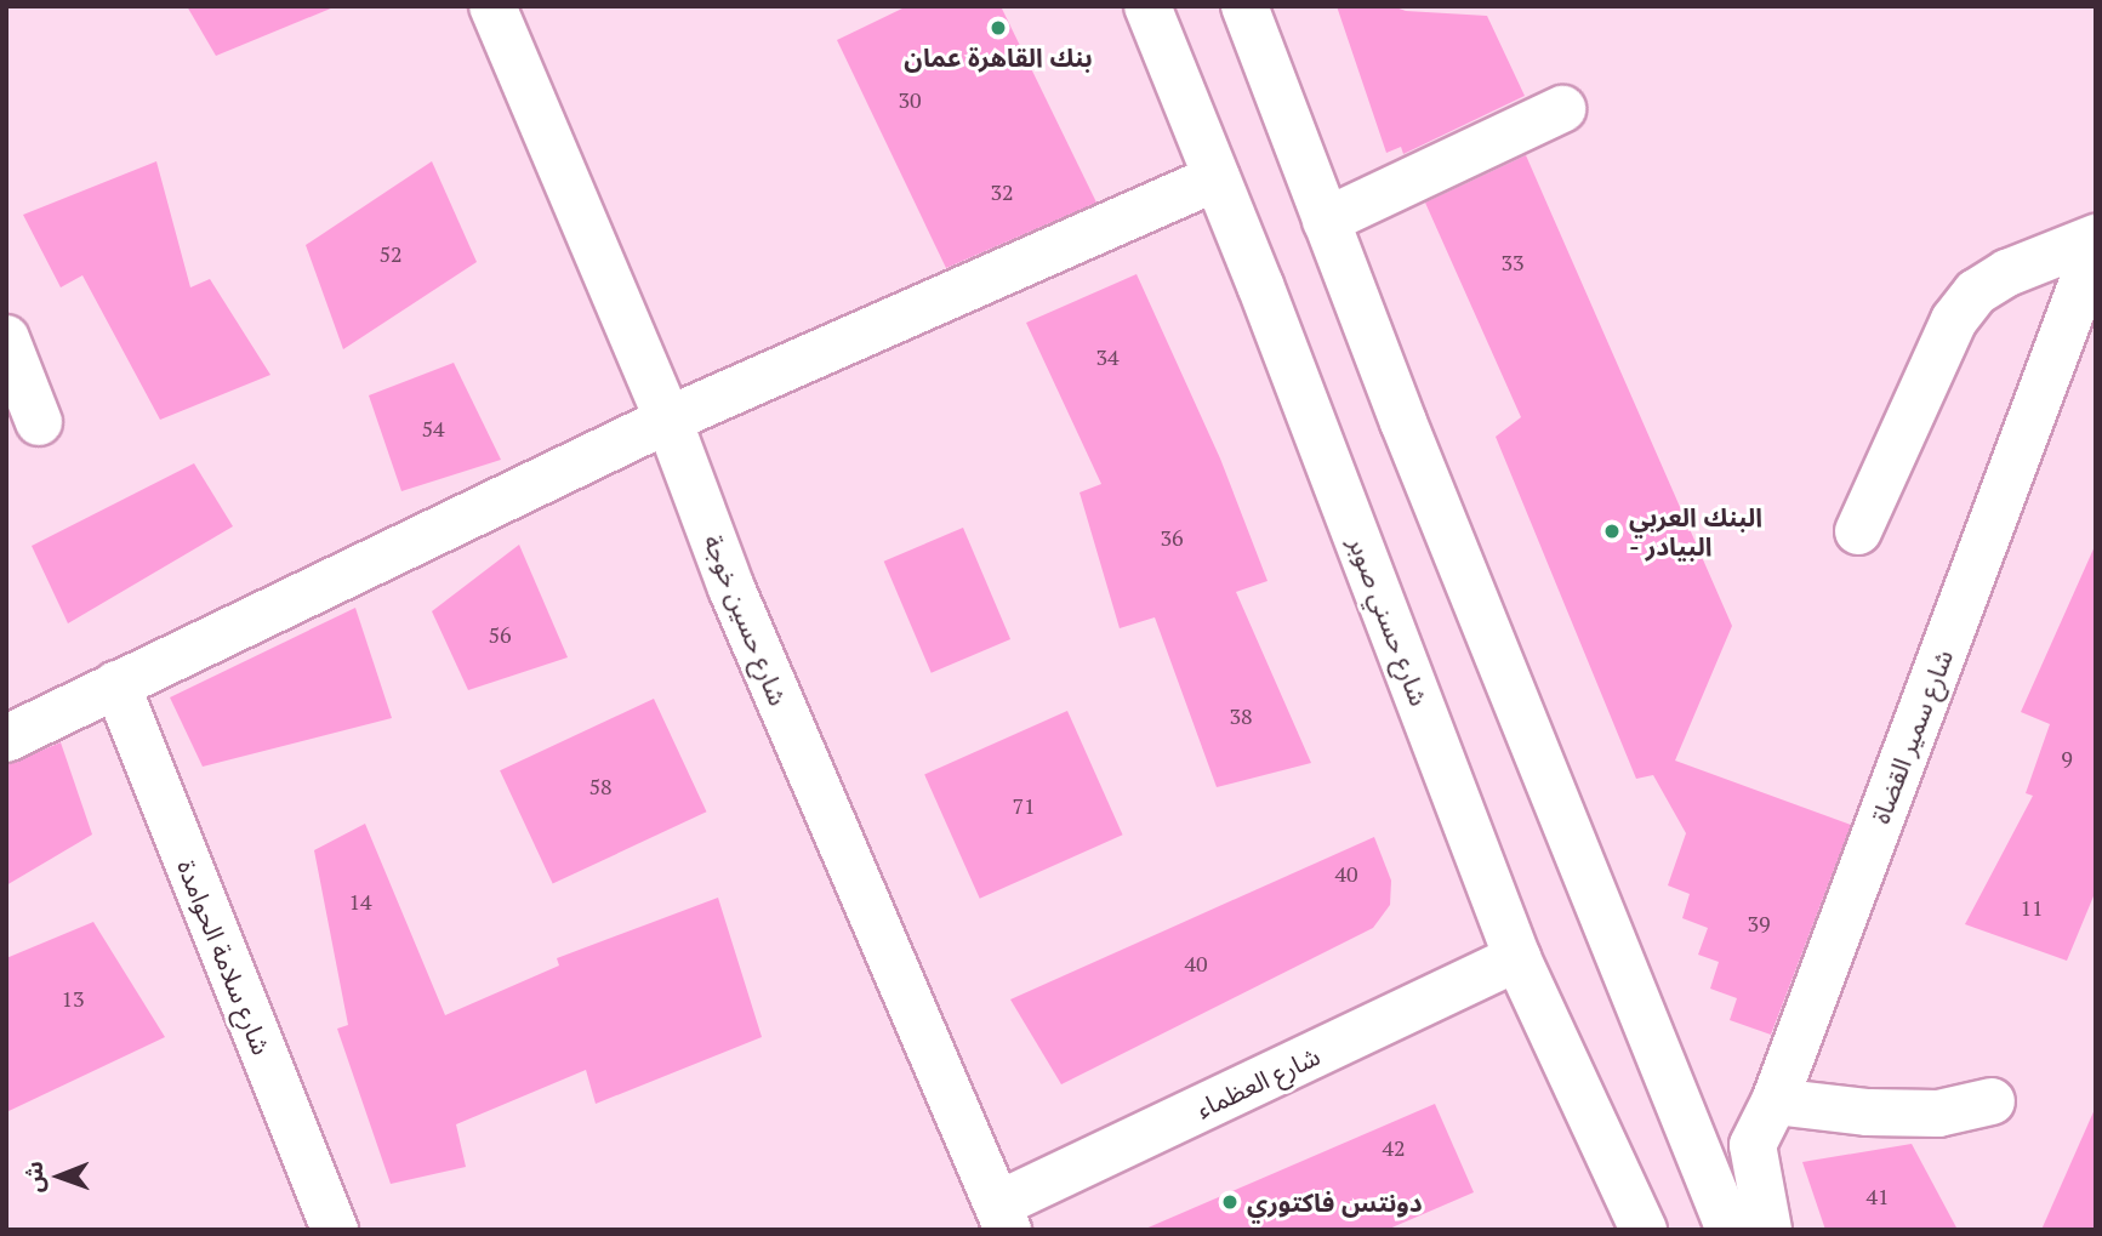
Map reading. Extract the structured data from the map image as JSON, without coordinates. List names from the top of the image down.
{
  "streets": {
    "street": [
      "شارع حسين خوجة",
      "شارع حسني صوبر",
      "شارع سمير القضاة",
      "شارع سلامة الحوامدة",
      "شارع العظماء"
    ]
  },
  "crossings": [
    ["شارع حسين خوجة", "شارع العظماء"],
    ["شارع حسني صوبر", "شارع العظماء"]
  ],
  "places": ["بنك القاهرة عمان", "البنك العربي - البيادر", "دونتس فاكتوري"],
  "house_numbers": [
    "30",
    "32",
    "52",
    "33",
    "34",
    "54",
    "36",
    "56",
    "38",
    "9",
    "58",
    "71",
    "40",
    "14",
    "11",
    "39",
    "40",
    "13",
    "42",
    "41"
  ],
  "north": "left"
}
